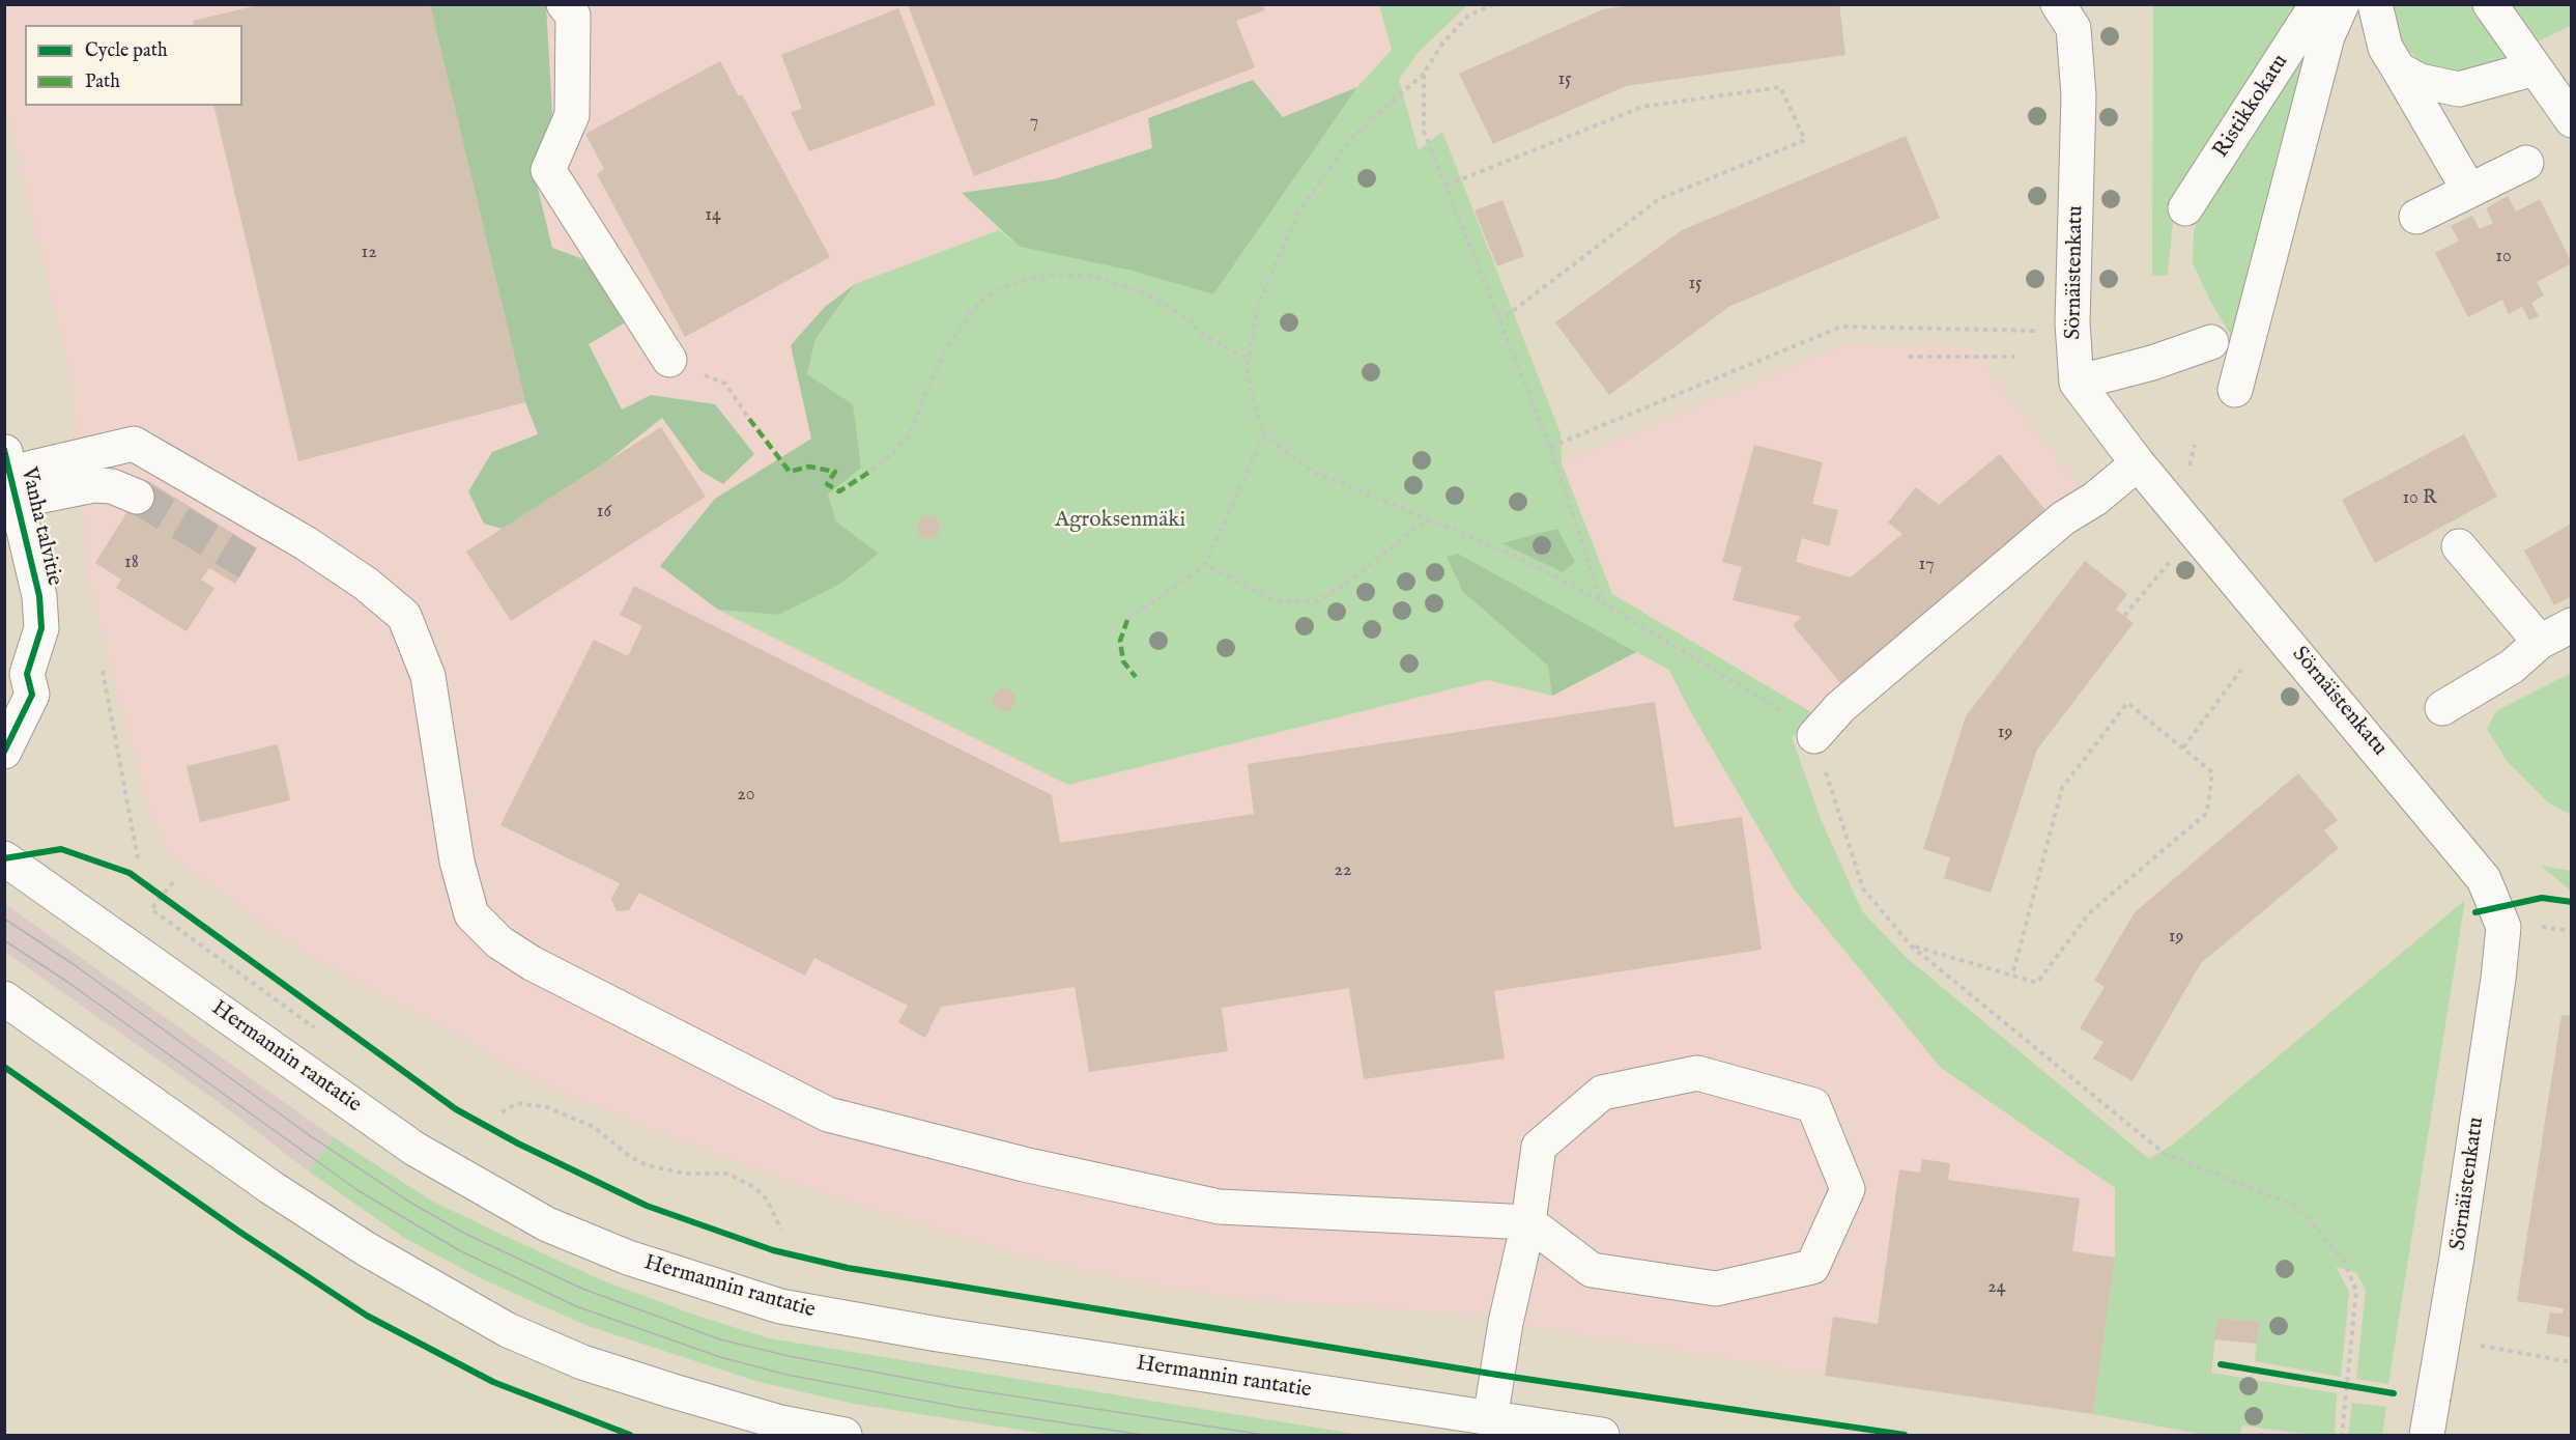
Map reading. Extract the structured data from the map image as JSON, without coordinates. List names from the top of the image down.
{
  "streets": {
    "main road": [
      "Ristikkokatu",
      "Sörnäistenkatu",
      "Vanha talvitie",
      "Hermannin rantatie"
    ]
  },
  "parks": ["Agroksenmäki"],
  "house_numbers": [
    "15",
    "7",
    "14",
    "12",
    "10",
    "15",
    "10 R",
    "16",
    "18",
    "17",
    "19",
    "20",
    "22",
    "19",
    "24"
  ],
  "legend": ["Cycle path", "Path"]
}
